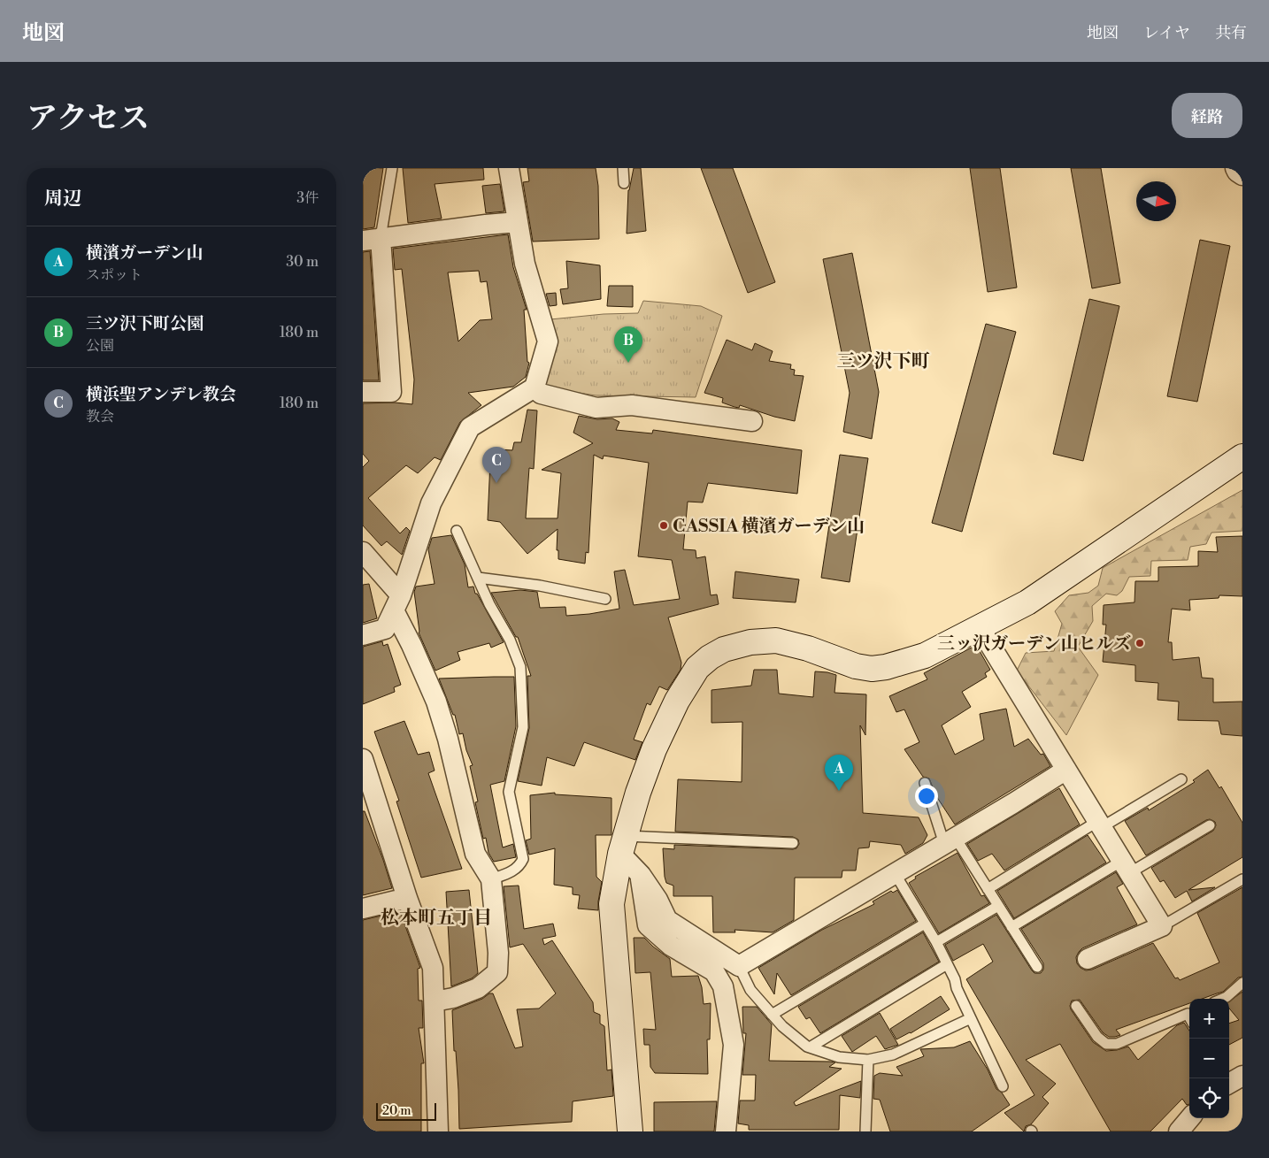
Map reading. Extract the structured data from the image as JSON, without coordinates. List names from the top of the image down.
{
  "districts": ["三ツ沢下町", "松本町五丁目"],
  "places": ["CASSIA 横濱ガーデン山", "三ッ沢ガーデン山ヒルズ"],
  "scale_bar": "20 m",
  "north": "right",
  "page": {
    "header": "地図",
    "nav": ["地図", "レイヤ", "共有"],
    "title": "アクセス",
    "buttons": "経路",
    "heading": ["周辺", "3件"],
    "list": [
      {
        "mark": "A",
        "name": "横濱ガーデン山",
        "note": "スポット",
        "value": "30 m"
      },
      {
        "mark": "B",
        "name": "三ツ沢下町公園",
        "note": "公園",
        "value": "180 m"
      },
      {
        "mark": "C",
        "name": "横浜聖アンデレ教会",
        "note": "教会",
        "value": "180 m"
      }
    ],
    "pins": ["B", "C", "A"],
    "map_buttons": ["+", "−"],
    "scale": "20 m"
  }
}
